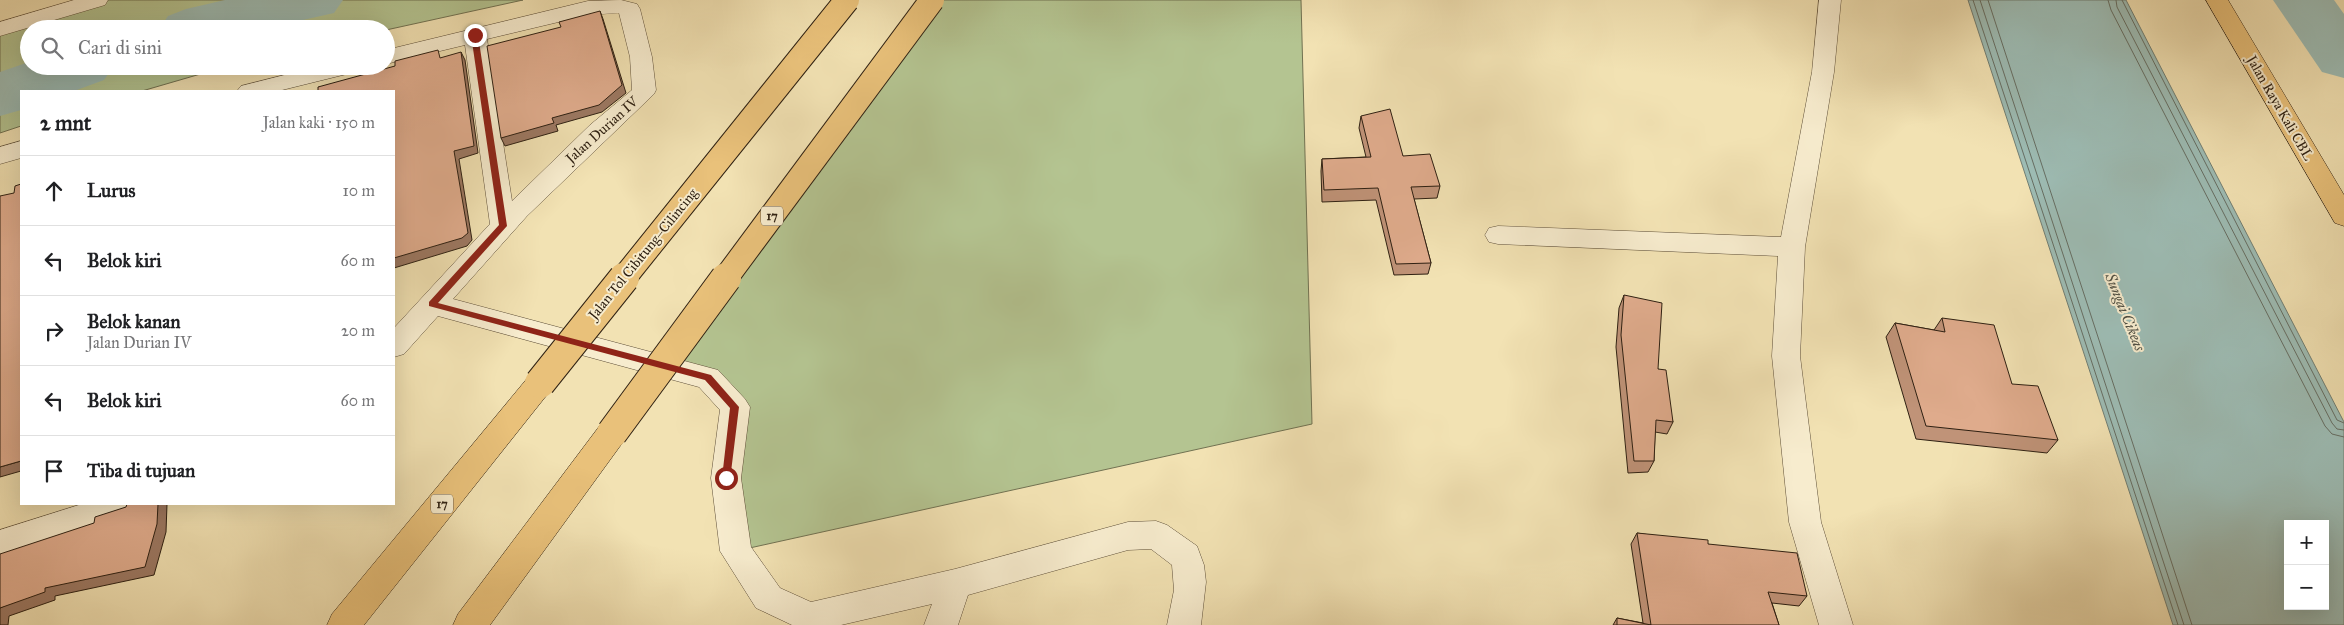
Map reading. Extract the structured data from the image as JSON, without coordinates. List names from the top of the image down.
{
  "streets": {
    "main road": ["Jalan Raya Kali CBL", "17", "Jalan Tol Cibitung–Cilincing"],
    "street": ["Jalan Durian IV"]
  },
  "water": ["Sungai Cikeas"],
  "page": {
    "search": "Cari di sini",
    "heading": ["2 mnt", "Jalan kaki · 150 m"],
    "list": [
      ["Lurus", "10 m"],
      ["Belok kiri", "60 m"],
      ["Belok kanan", "Jalan Durian IV", "20 m"],
      ["Belok kiri", "60 m"],
      "Tiba di tujuan"
    ],
    "map_buttons": ["+", "−"]
  }
}
